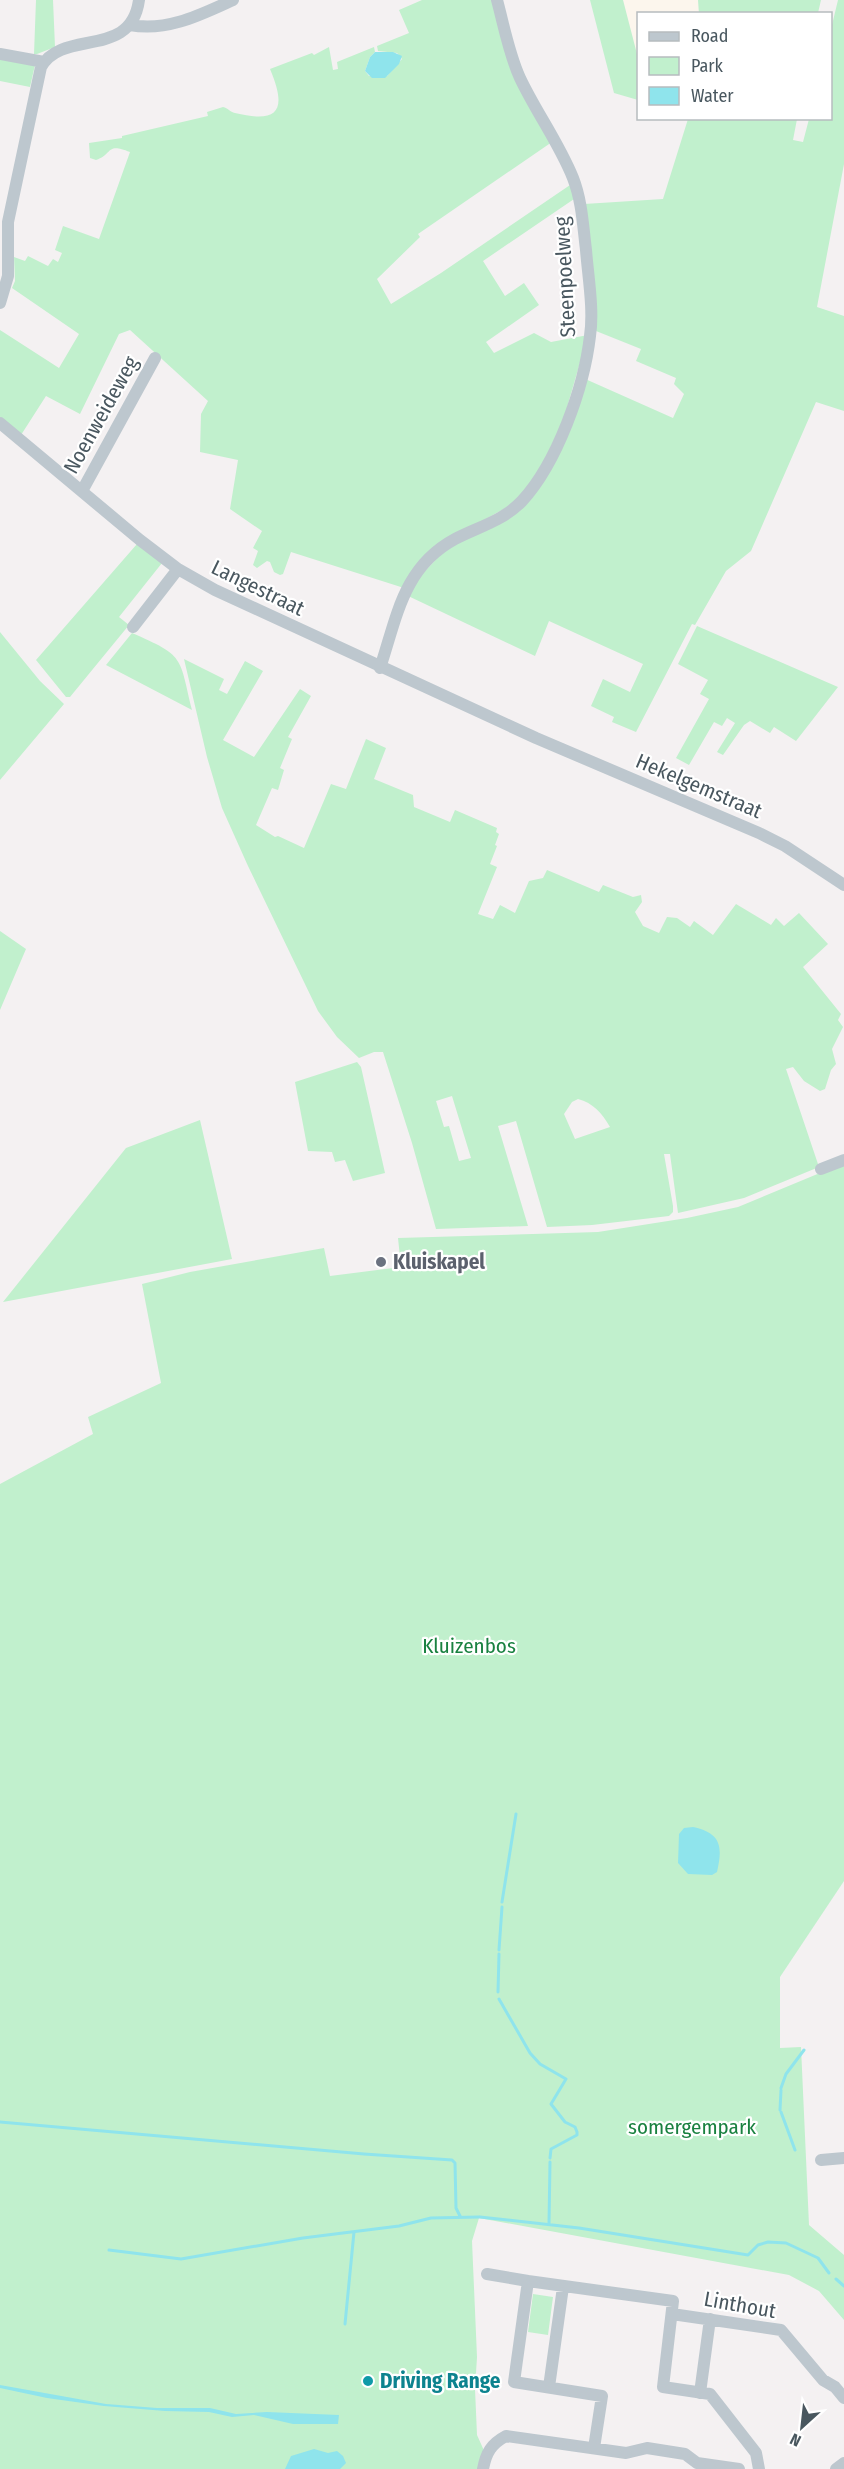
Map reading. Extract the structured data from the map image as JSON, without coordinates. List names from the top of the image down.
{
  "streets": {
    "street": [
      "Steenpoelweg",
      "Noenweideweg",
      "Langestraat",
      "Hekelgemstraat",
      "Linthout"
    ]
  },
  "crossings": [
    ["Steenpoelweg", "Langestraat"],
    ["Noenweideweg", "Langestraat"],
    ["Langestraat", "Hekelgemstraat"]
  ],
  "parks": ["Kluizenbos", "somergempark"],
  "places": ["Kluiskapel", "Driving Range"],
  "legend": ["Road", "Park", "Water"],
  "north": "bottom left"
}
